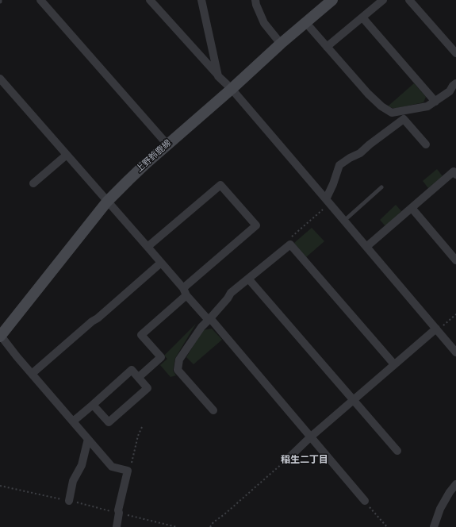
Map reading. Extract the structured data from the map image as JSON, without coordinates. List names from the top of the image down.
{
  "streets": {
    "main road": ["上野鈴鹿線"]
  },
  "districts": ["稲生二丁目"]
}
